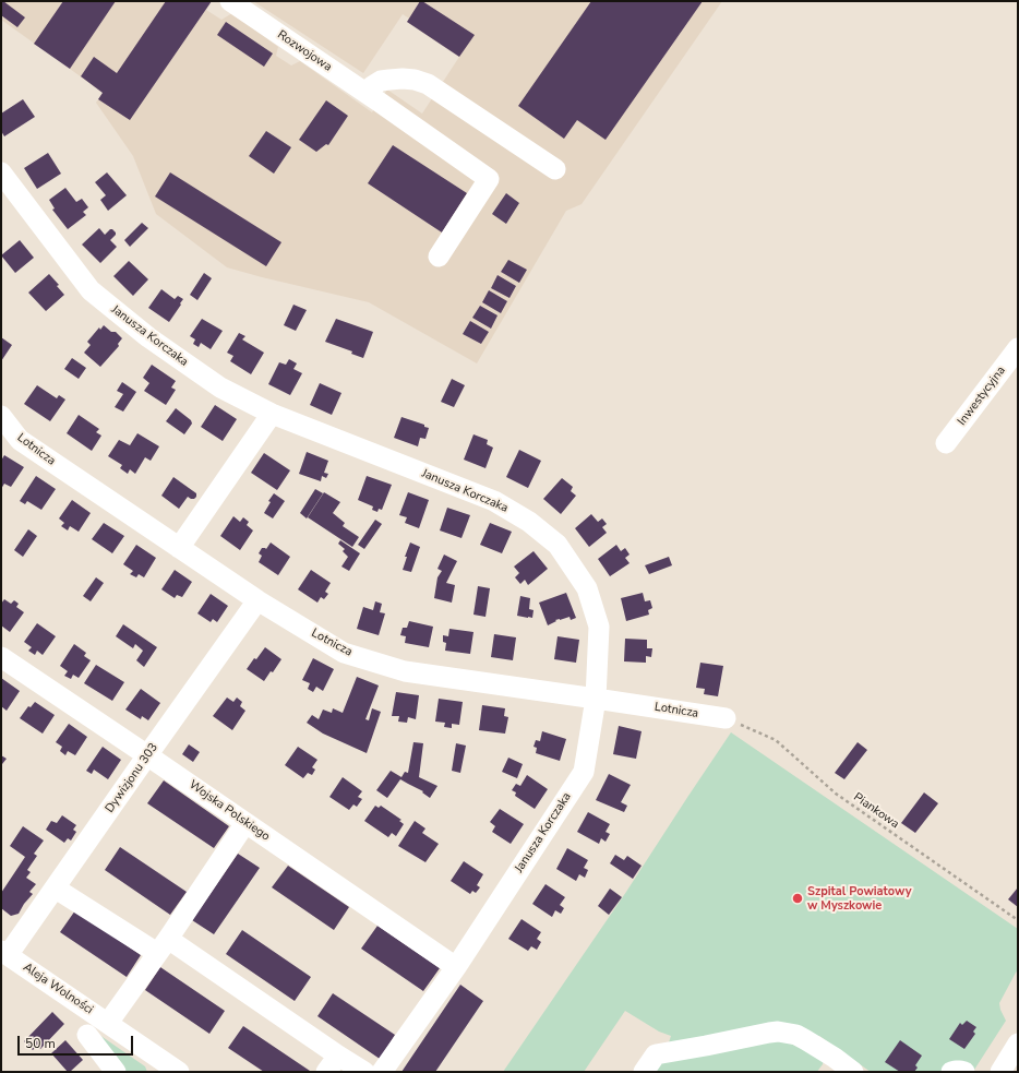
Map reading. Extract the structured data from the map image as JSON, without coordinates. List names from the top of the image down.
{
  "streets": {
    "street": [
      "Rozwojowa",
      "Janusza Korczaka",
      "Inwestycyjna",
      "Lotnicza",
      "Dywizjonu 303",
      "Wojska Polskiego",
      "Aleja Wolności"
    ],
    "path": ["Piankowa"]
  },
  "crossings": [
    ["Janusza Korczaka", "Lotnicza"],
    ["Janusza Korczaka", "Wojska Polskiego"],
    ["Lotnicza", "Dywizjonu 303"],
    ["Lotnicza", "Piankowa"],
    ["Dywizjonu 303", "Wojska Polskiego"],
    ["Dywizjonu 303", "Aleja Wolności"]
  ],
  "places": ["Szpital Powiatowy w Myszkowie"],
  "scale_bar": "50 m"
}
